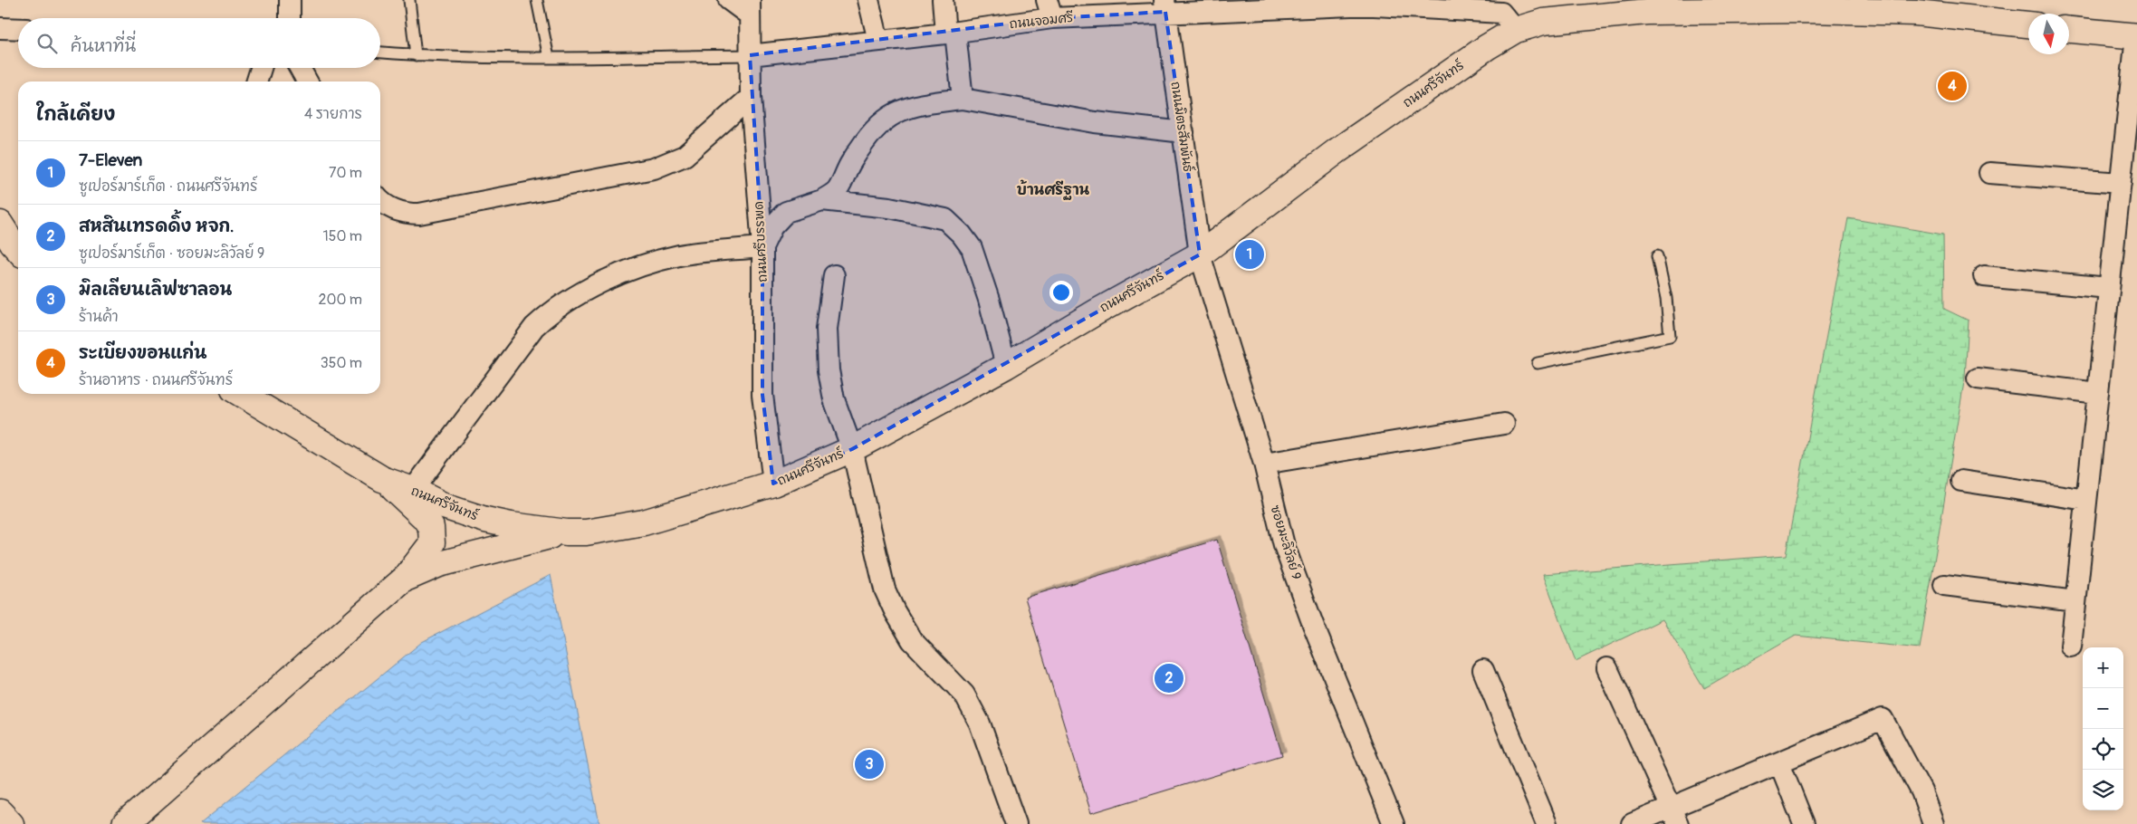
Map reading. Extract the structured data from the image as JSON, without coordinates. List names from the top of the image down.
{
  "streets": {
    "main road": ["ถนนศรีจันทร์"],
    "street": [
      "ถนนจอมศรี",
      "ถนนมิตรสัมพันธ์",
      "ถนนศรีบรรพด",
      "ซอยมะลิวัลย์ 9"
    ]
  },
  "crossings": [
    ["ถนนจอมศรี", "ถนนศรีจันทร์"],
    ["ถนนจอมศรี", "ถนนมิตรสัมพันธ์"],
    ["ถนนจอมศรี", "ถนนศรีบรรพด"],
    ["ถนนศรีจันทร์", "ถนนมิตรสัมพันธ์"],
    ["ถนนศรีจันทร์", "ถนนศรีบรรพด"],
    ["ถนนศรีจันทร์", "ซอยมะลิวัลย์ 9"],
    ["ถนนมิตรสัมพันธ์", "ซอยมะลิวัลย์ 9"]
  ],
  "districts": ["บ้านศรีฐาน"],
  "north": "bottom",
  "page": {
    "search": "ค้นหาที่นี่",
    "pins": [
      "4",
      "1",
      "2",
      "3"
    ],
    "heading": ["ใกล้เคียง", "4 รายการ"],
    "list": [
      {
        "mark": "1",
        "name": "7-Eleven",
        "note": "ซูเปอร์มาร์เก็ต · ถนนศรีจันทร์",
        "value": "70 m"
      },
      {
        "mark": "2",
        "name": "สหสินเทรดดิ้ง หจก.",
        "note": "ซูเปอร์มาร์เก็ต · ซอยมะลิวัลย์ 9",
        "value": "150 m"
      },
      {
        "mark": "3",
        "name": "มิลเลียนเลิฟซาลอน",
        "note": "ร้านค้า",
        "value": "200 m"
      },
      {
        "mark": "4",
        "name": "ระเบียงขอนแก่น",
        "note": "ร้านอาหาร · ถนนศรีจันทร์",
        "value": "350 m"
      }
    ],
    "map_buttons": ["+", "−"]
  }
}
